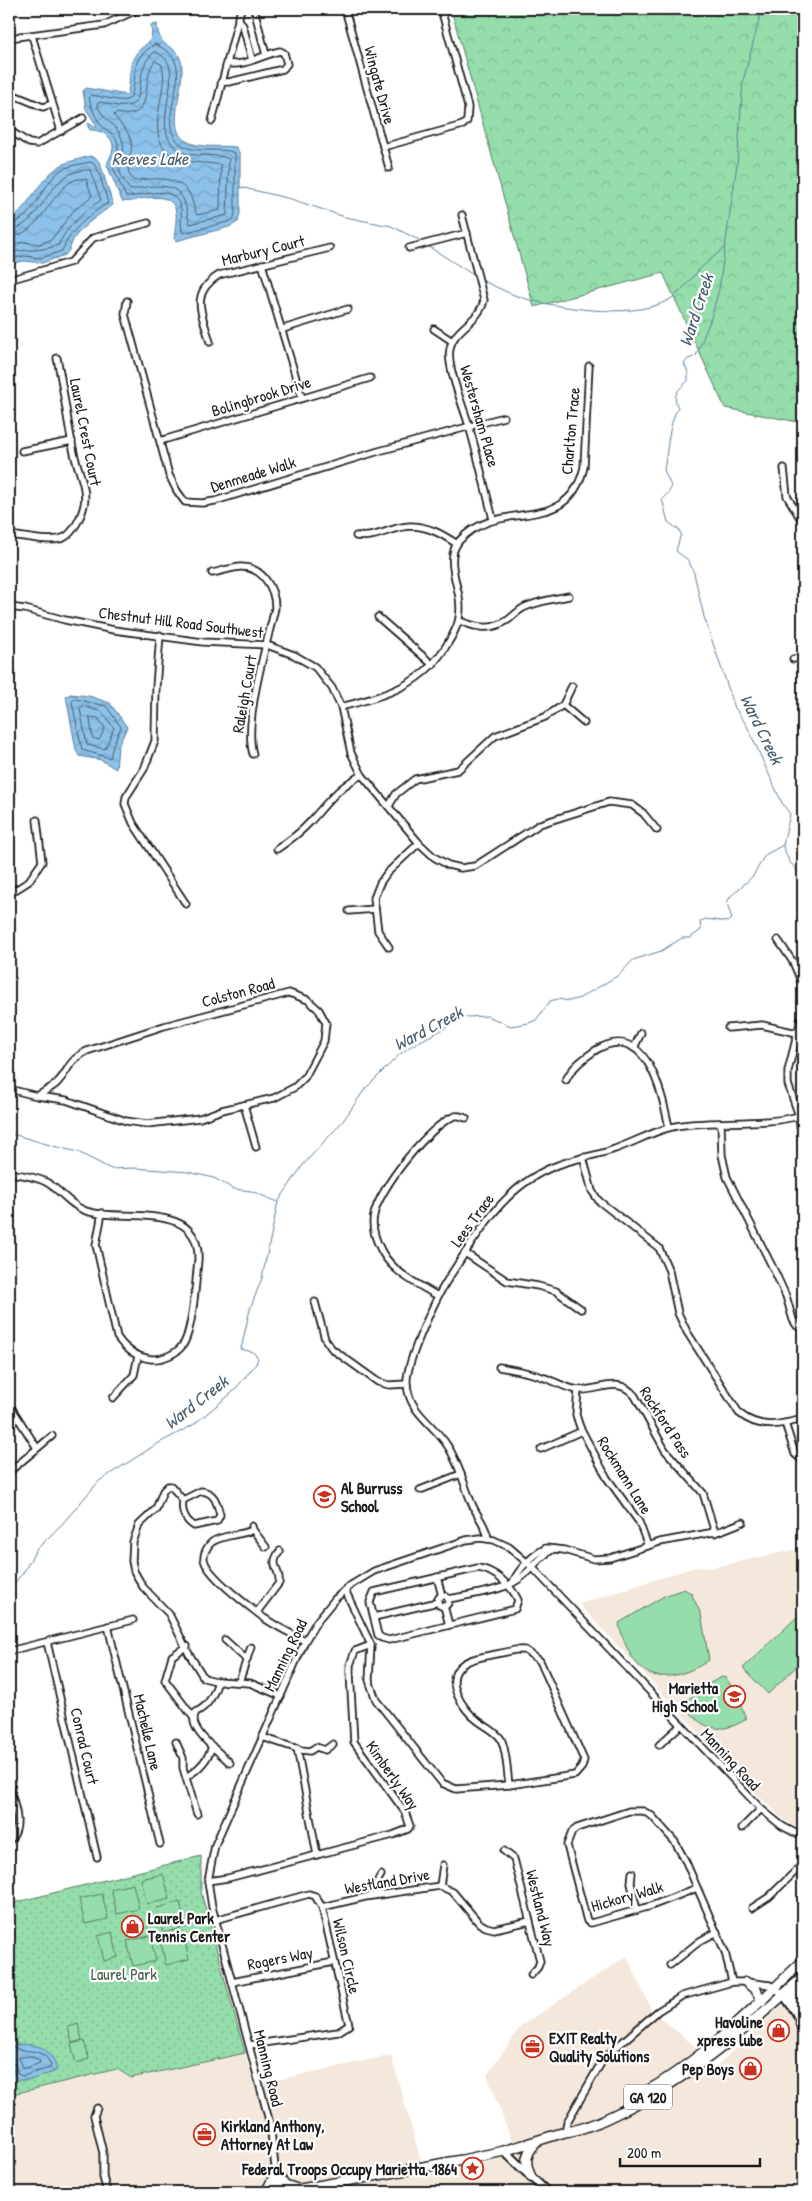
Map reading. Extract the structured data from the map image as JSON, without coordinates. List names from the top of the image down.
{
  "streets": {
    "highway": ["GA 120"],
    "street": [
      "Wingate Drive",
      "Marbury Court",
      "Bolingbrook Drive",
      "Westersham Place",
      "Charlton Trace",
      "Laurel Crest Court",
      "Denmeade Walk",
      "Chestnut Hill Road Southwest",
      "Raleigh Court",
      "Colston Road",
      "Lees Trace",
      "Rockford Pass",
      "Rockmann Lane",
      "Manning Road",
      "Machelle Lane",
      "Conrad Court",
      "Kimberly Way",
      "Westland Drive",
      "Hickory Walk",
      "Westland Way",
      "Wilson Circle",
      "Rogers Way"
    ]
  },
  "crossings": [
    ["Bolingbrook Drive", "Denmeade Walk"],
    ["Westersham Place", "Charlton Trace"],
    ["Westersham Place", "Denmeade Walk"],
    ["Chestnut Hill Road Southwest", "Raleigh Court"],
    ["Rockford Pass", "Rockmann Lane"],
    ["Manning Road", "Wilson Circle"],
    ["Manning Road", "Rogers Way"],
    ["Westland Drive", "Westland Way"],
    ["Westland Drive", "Wilson Circle"],
    ["Wilson Circle", "Rogers Way"]
  ],
  "water": ["Reeves Lake", "Ward Creek"],
  "parks": ["Laurel Park"],
  "places": {
    "school or university": ["Al Burruss School", "Marietta High School"],
    "shop": ["Laurel Park Tennis Center", "Havoline xpress lube", "Pep Boys"],
    "office": ["EXIT Realty Quality Solutions", "Kirkland Anthony, Attorney At Law"],
    "place": ["Federal Troops Occupy Marietta, 1864"]
  },
  "scale_bar": "200 m"
}
